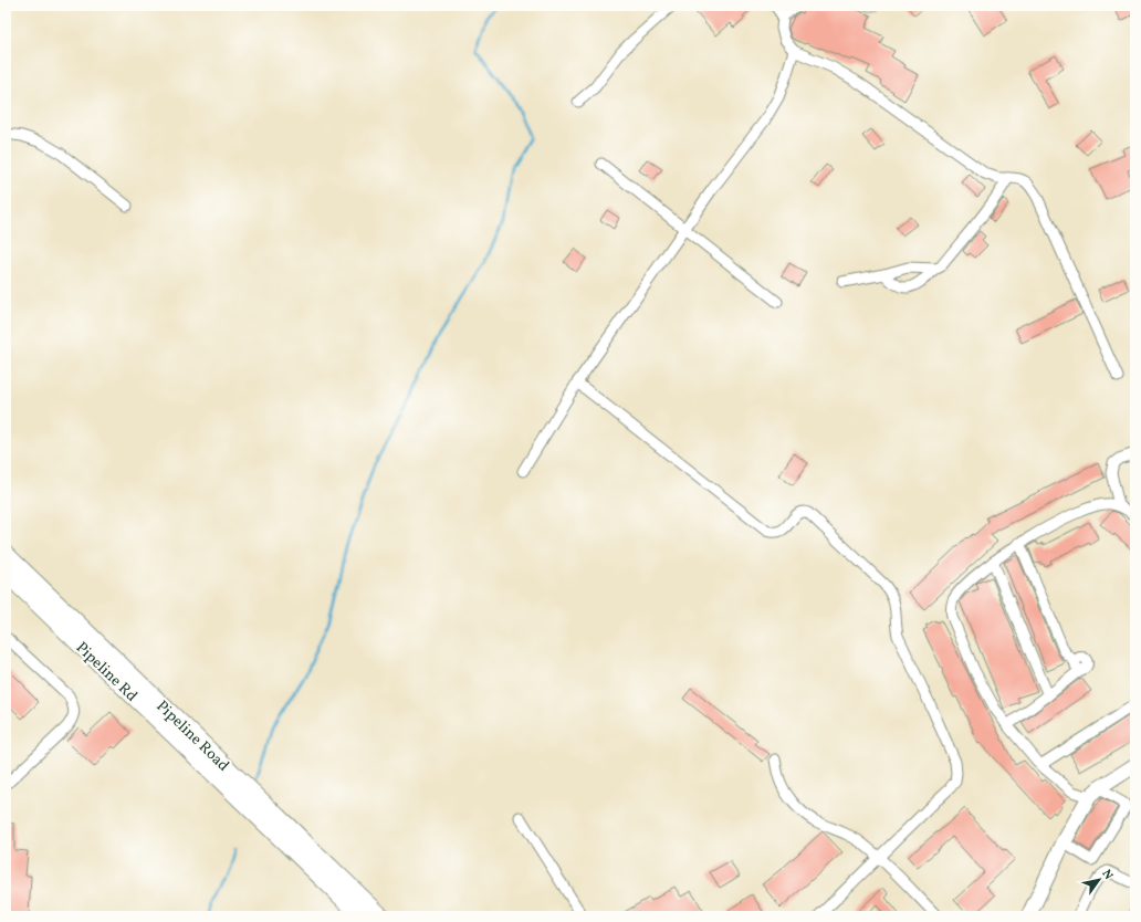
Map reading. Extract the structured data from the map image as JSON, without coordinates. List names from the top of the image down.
{
  "streets": {
    "main road": ["Pipeline Rd", "Pipeline Road"]
  },
  "north": "top right"
}
